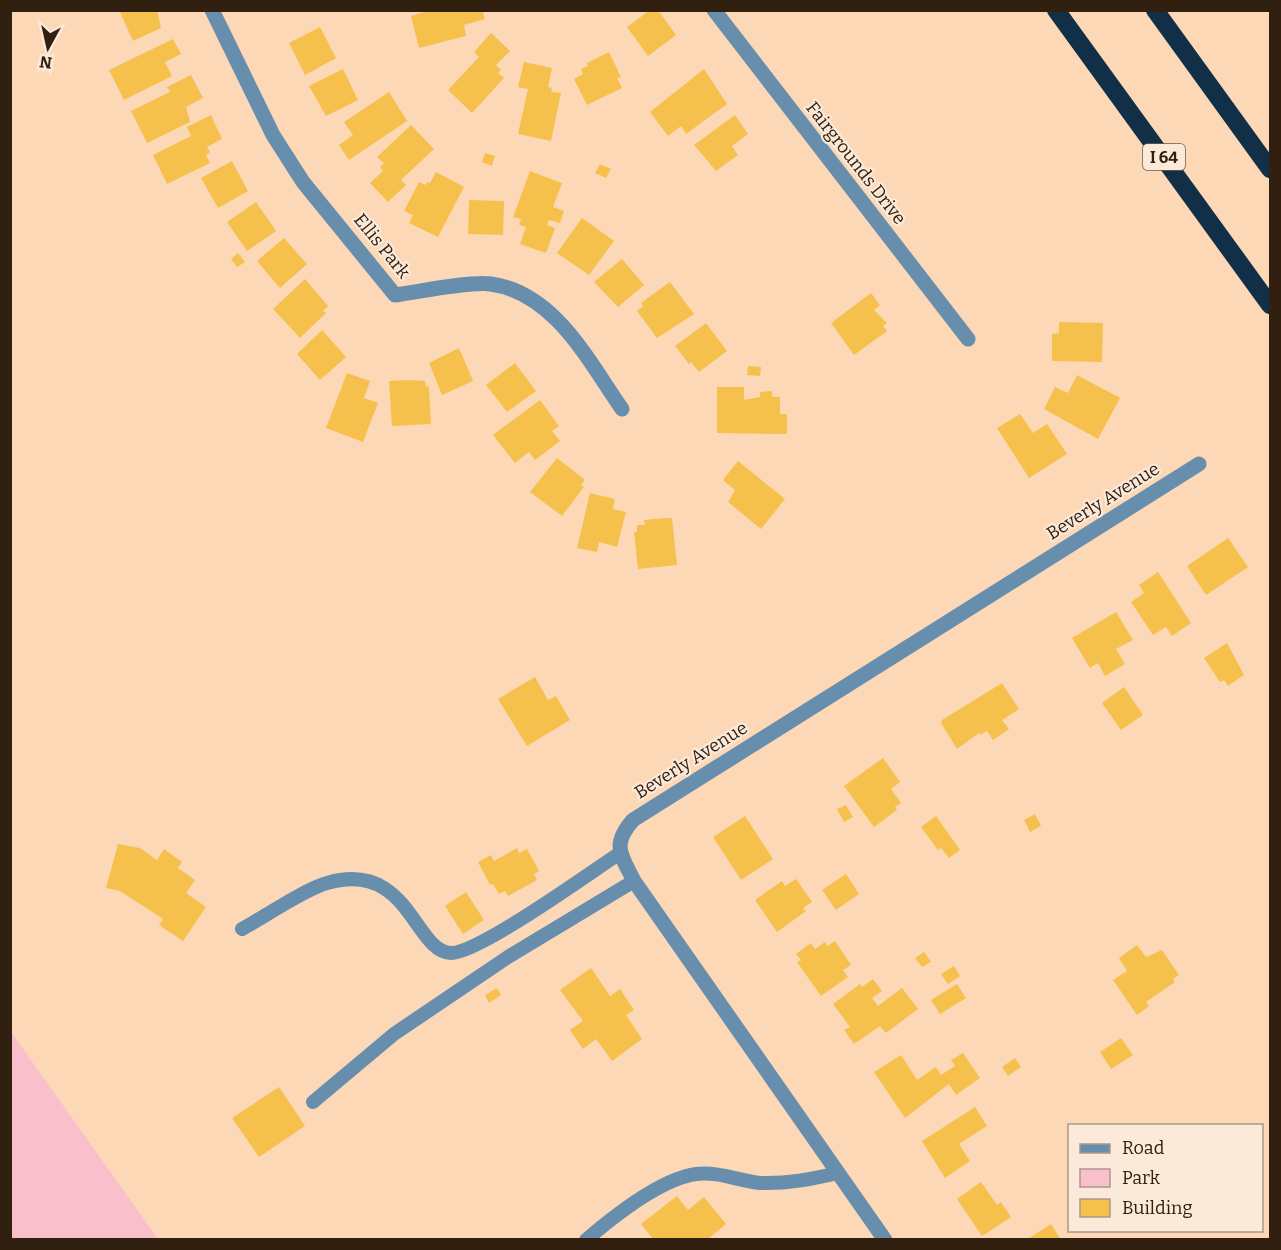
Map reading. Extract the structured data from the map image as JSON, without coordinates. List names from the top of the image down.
{
  "streets": {
    "highway": ["I 64"],
    "street": ["Fairgrounds Drive", "Ellis Park", "Beverly Avenue"]
  },
  "legend": ["Road", "Park", "Building"],
  "north": "bottom"
}
